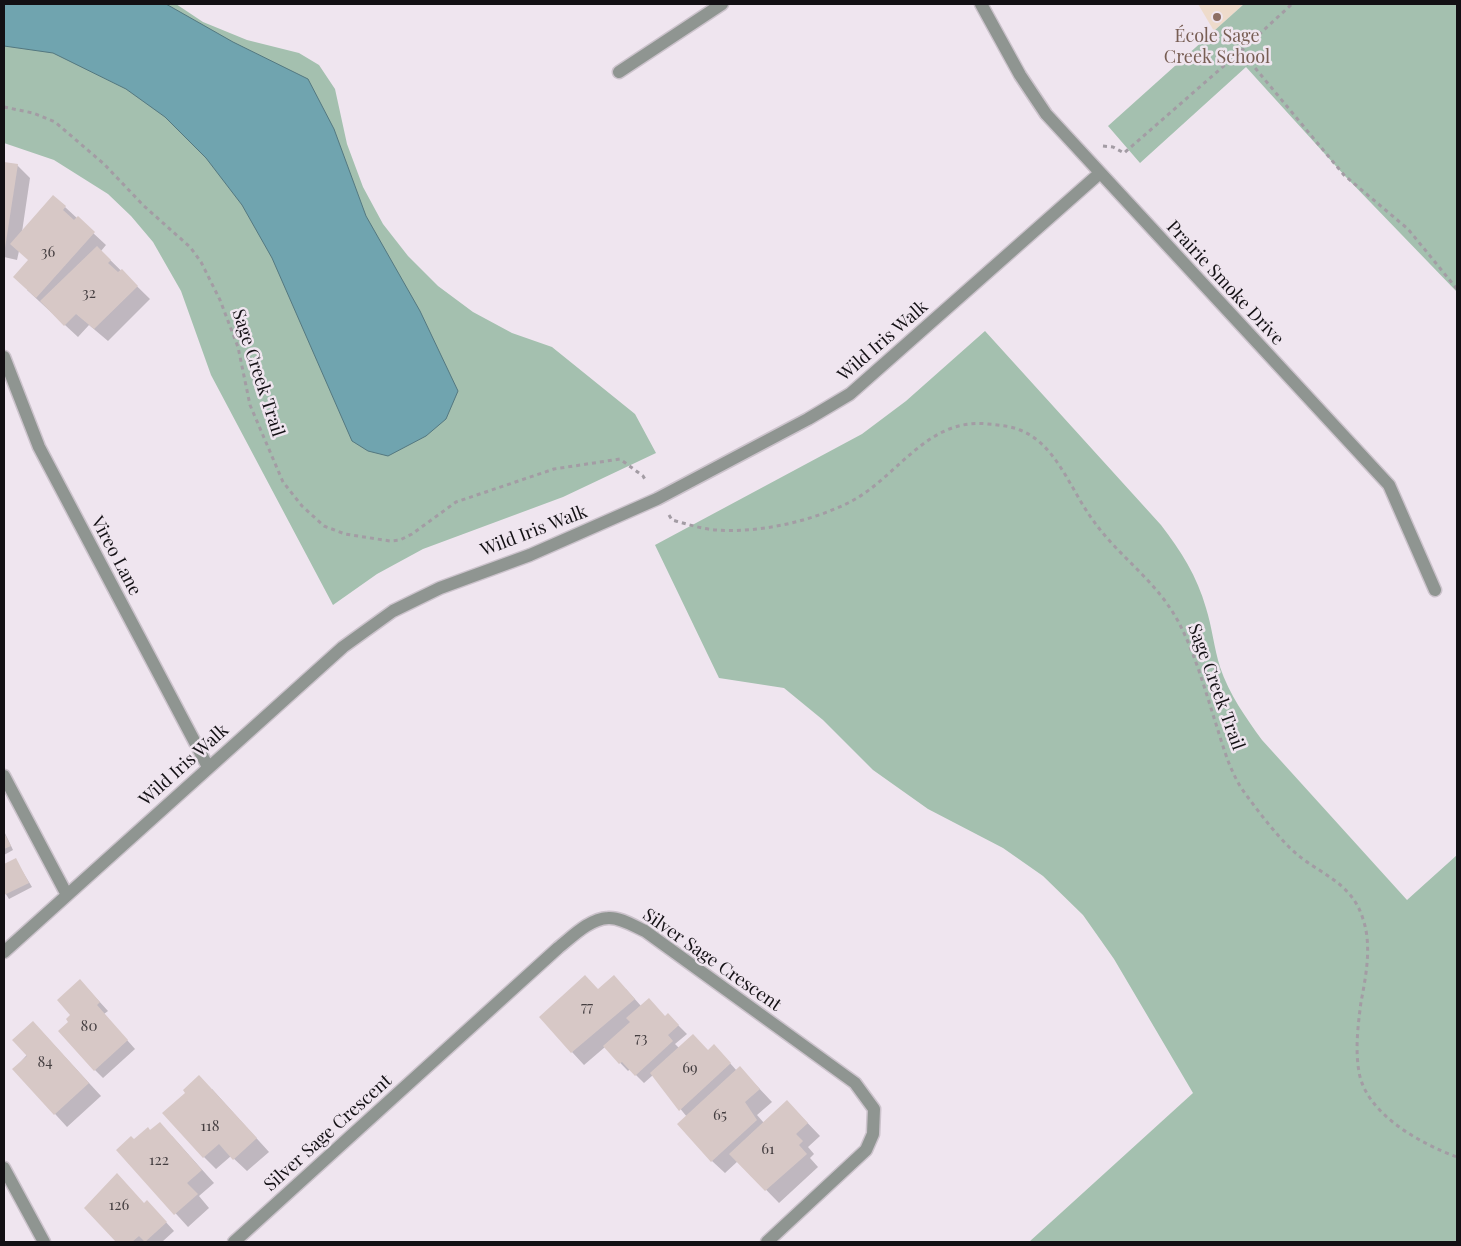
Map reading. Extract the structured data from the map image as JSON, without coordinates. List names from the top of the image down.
{
  "streets": {
    "street": [
      "Prairie Smoke Drive",
      "Wild Iris Walk",
      "Vireo Lane",
      "Silver Sage Crescent"
    ],
    "path": ["Sage Creek Trail"]
  },
  "crossings": [
    ["Prairie Smoke Drive", "Wild Iris Walk"],
    ["Wild Iris Walk", "Sage Creek Trail"],
    ["Wild Iris Walk", "Vireo Lane"]
  ],
  "places": ["École Sage Creek School"],
  "house_numbers": [
    "36",
    "32",
    "77",
    "80",
    "73",
    "84",
    "69",
    "65",
    "118",
    "61",
    "122",
    "126"
  ]
}
